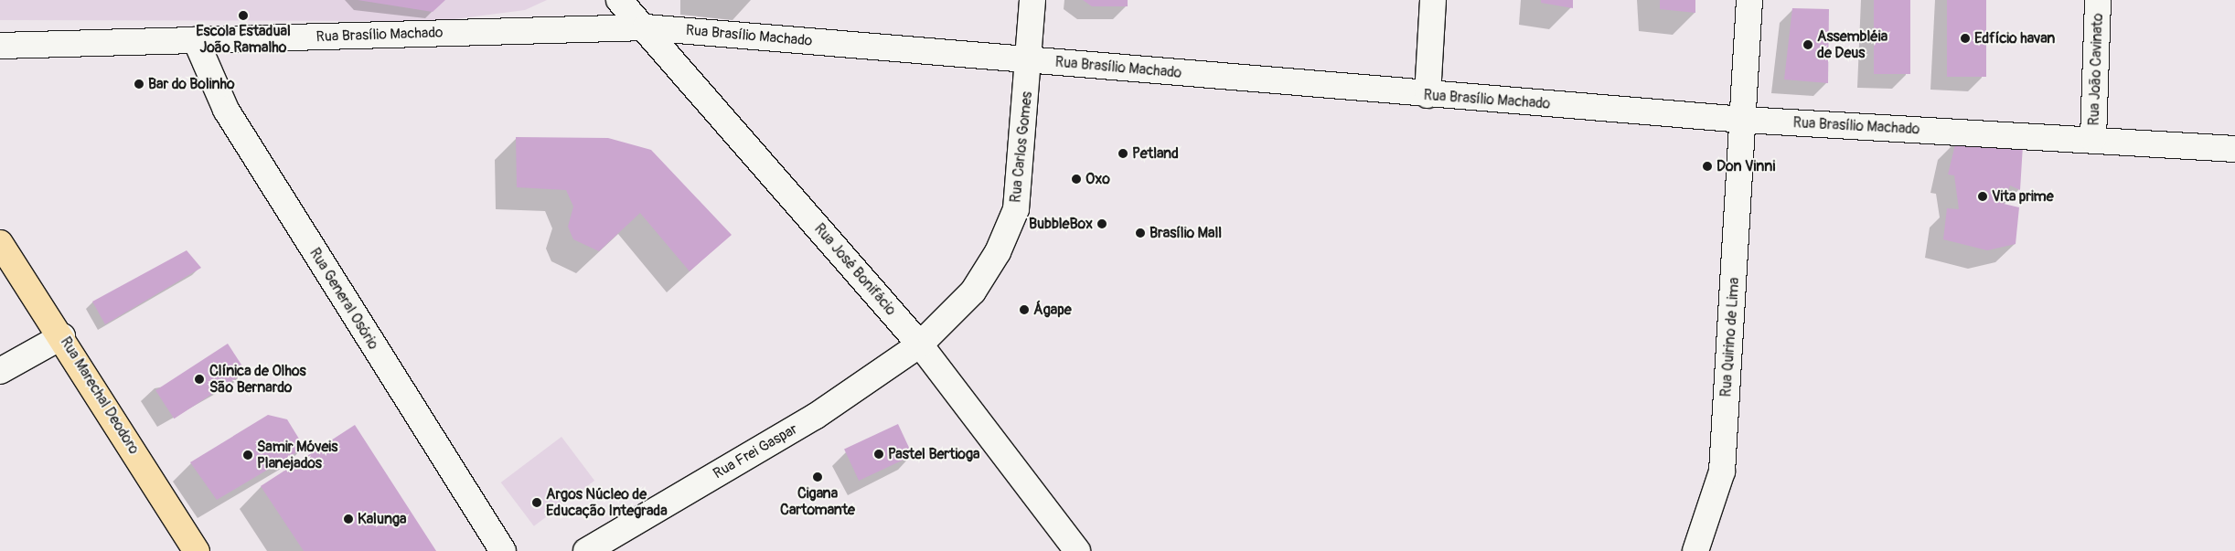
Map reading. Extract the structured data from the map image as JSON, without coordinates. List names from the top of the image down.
{
  "streets": {
    "main road": ["Rua Marechal Deodoro"],
    "street": [
      "Rua Brasílio Machado",
      "Rua João Cavinato",
      "Rua Carlos Gomes",
      "Rua José Bonifácio",
      "Rua General Osório",
      "Rua Quirino de Lima",
      "Rua Frei Gaspar"
    ]
  },
  "crossings": [
    ["Rua Brasílio Machado", "Rua João Cavinato"],
    ["Rua Brasílio Machado", "Rua Carlos Gomes"],
    ["Rua Brasílio Machado", "Rua José Bonifácio"],
    ["Rua Brasílio Machado", "Rua General Osório"],
    ["Rua Brasílio Machado", "Rua Quirino de Lima"],
    ["Rua Carlos Gomes", "Rua José Bonifácio"],
    ["Rua Carlos Gomes", "Rua Frei Gaspar"],
    ["Rua José Bonifácio", "Rua Frei Gaspar"]
  ],
  "places": [
    "Escola Estadual João Ramalho",
    "Edfício havan",
    "Assembléia de Deus",
    "Bar do Bolinho",
    "Petland",
    "Don Vinni",
    "Oxo",
    "Vita prime",
    "BubbleBox",
    "Brasílio Mall",
    "Ágape",
    "Clínica de Olhos São Bernardo",
    "Pastel Bertioga",
    "Samir Móveis Planejados",
    "Cigana Cartomante",
    "Argos Núcleo de Educação Integrada",
    "Kalunga"
  ]
}
